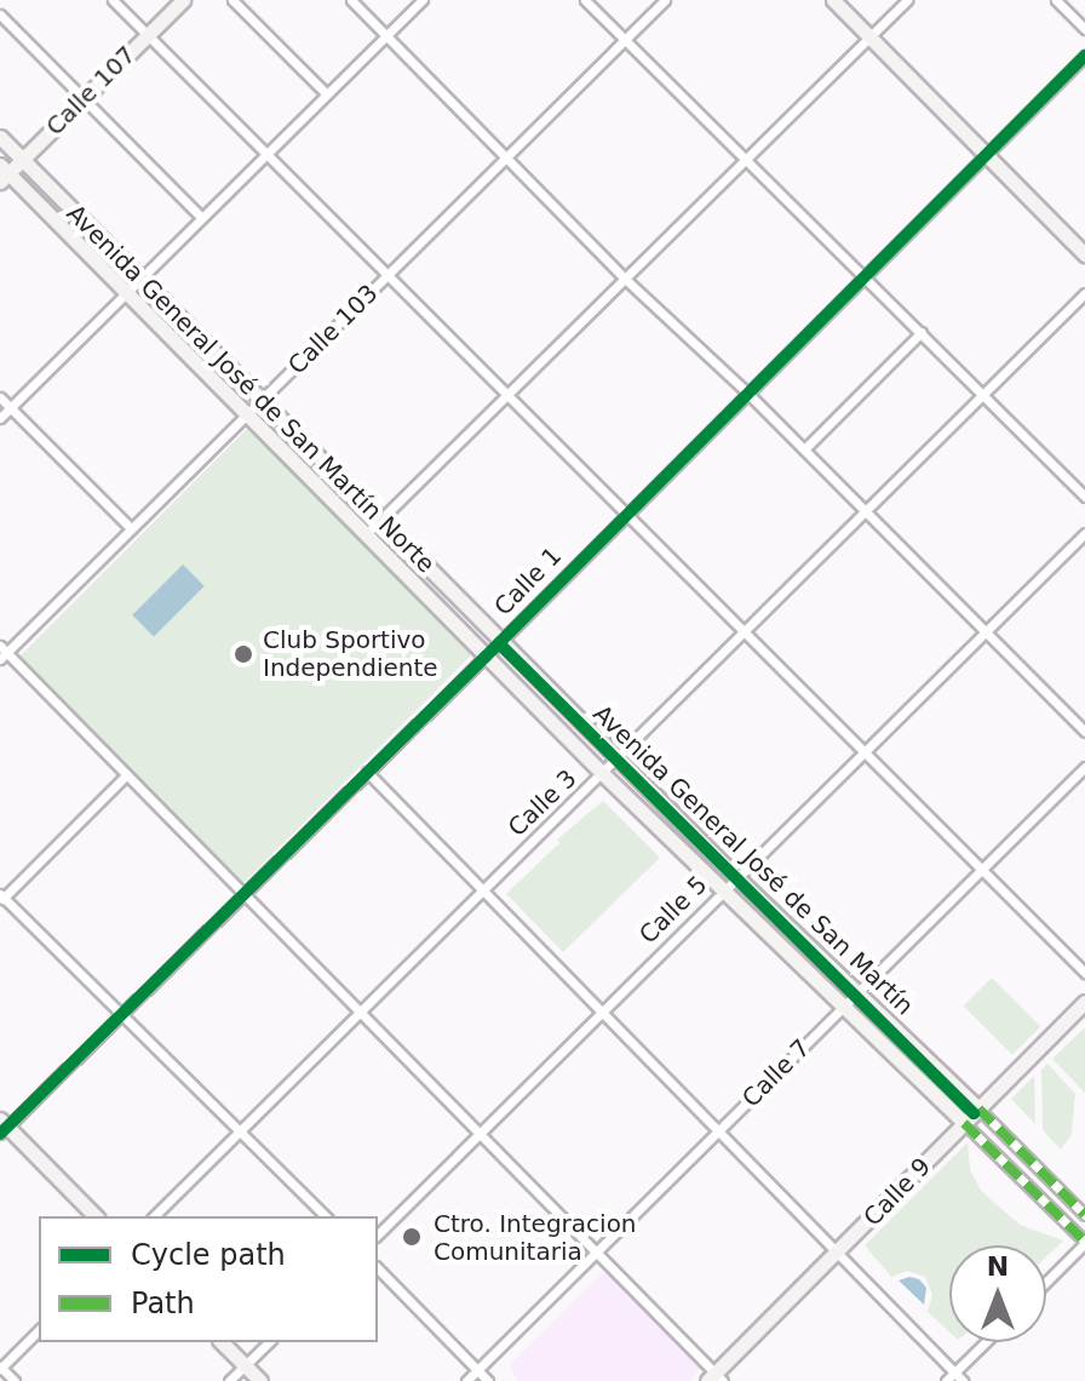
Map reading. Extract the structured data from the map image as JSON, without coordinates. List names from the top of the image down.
{
  "streets": {
    "main road": [
      "Calle 107",
      "Avenida General José de San Martín Norte",
      "Avenida General José de San Martín",
      "Calle 9"
    ],
    "street": [
      "Calle 103",
      "Calle 1",
      "Calle 3",
      "Calle 5",
      "Calle 7"
    ]
  },
  "crossings": [
    ["Calle 107", "Avenida General José de San Martín Norte"],
    ["Calle 103", "Avenida General José de San Martín Norte"],
    ["Avenida General José de San Martín Norte", "Calle 1"],
    ["Avenida General José de San Martín Norte", "Avenida General José de San Martín"],
    ["Calle 1", "Avenida General José de San Martín"],
    ["Calle 3", "Avenida General José de San Martín"],
    ["Avenida General José de San Martín", "Calle 5"],
    ["Avenida General José de San Martín", "Calle 7"],
    ["Avenida General José de San Martín", "Calle 9"]
  ],
  "places": ["Club Sportivo Independiente", "Ctro. Integracion Comunitaria"],
  "legend": ["Cycle path", "Path"],
  "north": "top"
}
